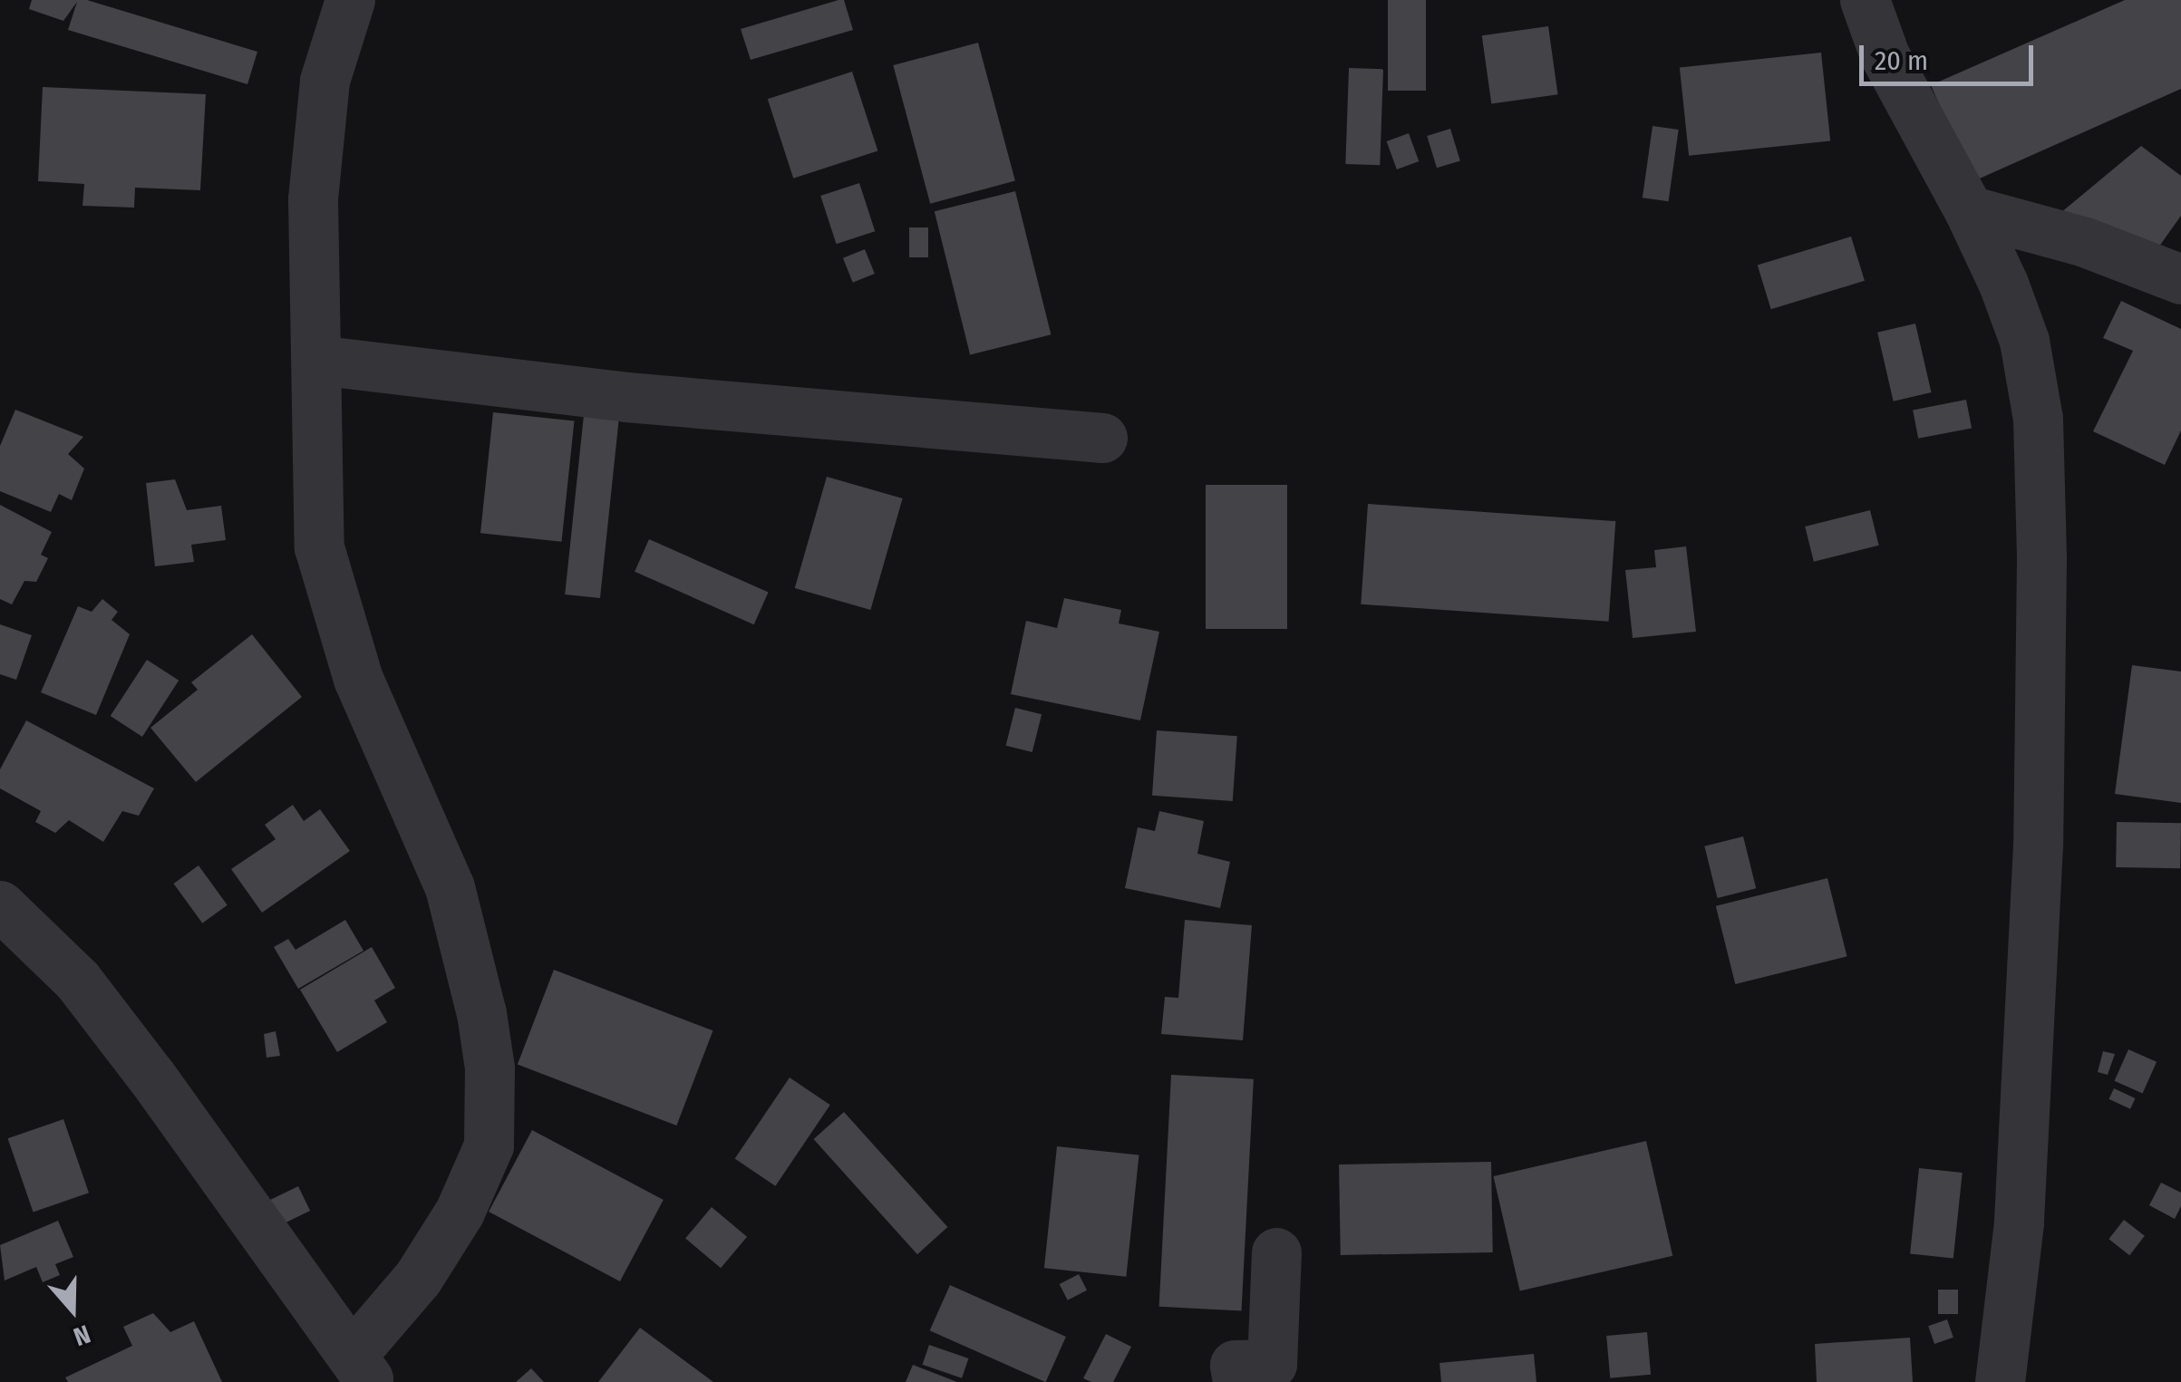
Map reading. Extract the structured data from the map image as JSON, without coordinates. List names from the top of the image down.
{
  "scale_bar": "20 m",
  "north": "bottom"
}
